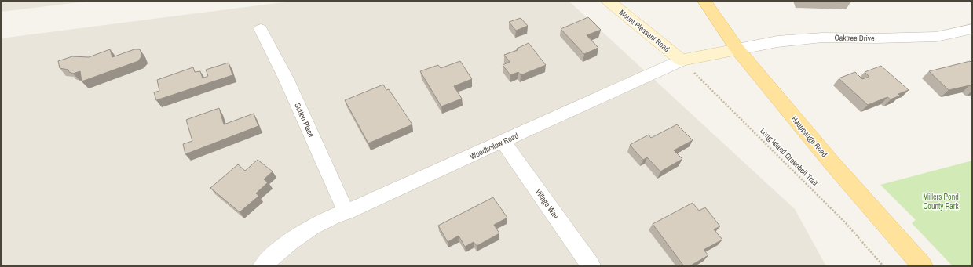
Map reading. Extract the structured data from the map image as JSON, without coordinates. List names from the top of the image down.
{
  "streets": {
    "main road": ["Hauppauge Road"],
    "street": [
      "Mount Pleasant Road",
      "Oaktree Drive",
      "Sutton Place",
      "Woodhollow Road",
      "Village Way"
    ],
    "path": ["Long Island Greenbelt Trail"]
  },
  "crossings": [
    ["Mount Pleasant Road", "Woodhollow Road"],
    ["Mount Pleasant Road", "Long Island Greenbelt Trail"],
    ["Oaktree Drive", "Hauppauge Road"],
    ["Oaktree Drive", "Woodhollow Road"],
    ["Sutton Place", "Woodhollow Road"],
    ["Hauppauge Road", "Woodhollow Road"],
    ["Woodhollow Road", "Long Island Greenbelt Trail"],
    ["Woodhollow Road", "Village Way"]
  ],
  "parks": ["Millers Pond County Park"]
}
